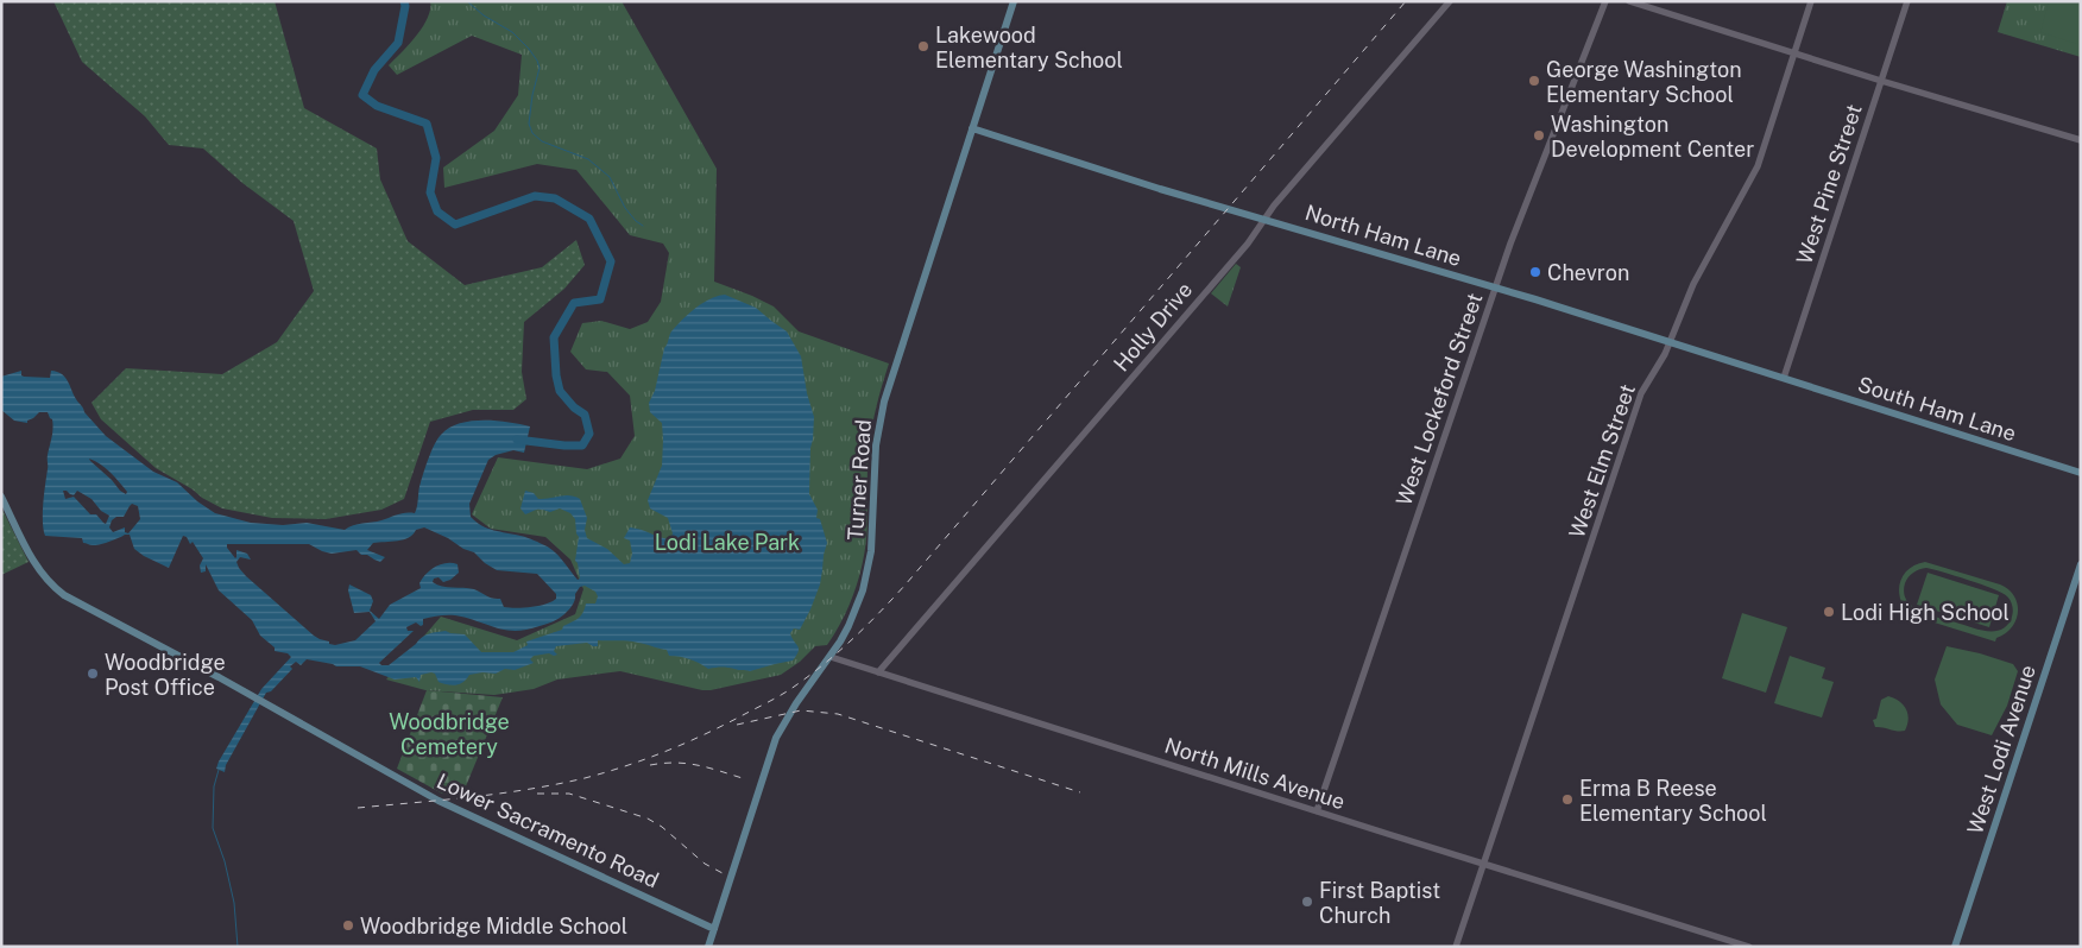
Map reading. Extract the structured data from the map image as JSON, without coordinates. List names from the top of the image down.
{
  "streets": {
    "main road": [
      "North Ham Lane",
      "South Ham Lane",
      "Turner Road",
      "West Lodi Avenue",
      "Lower Sacramento Road"
    ],
    "street": [
      "West Pine Street",
      "Holly Drive",
      "West Lockeford Street",
      "West Elm Street",
      "North Mills Avenue"
    ]
  },
  "crossings": [
    ["West Pine Street", "North Ham Lane"],
    ["West Pine Street", "South Ham Lane"],
    ["North Ham Lane", "Holly Drive"],
    ["North Ham Lane", "West Lockeford Street"],
    ["North Ham Lane", "South Ham Lane"],
    ["North Ham Lane", "West Elm Street"],
    ["North Ham Lane", "Turner Road"],
    ["Holly Drive", "North Mills Avenue"],
    ["West Lockeford Street", "North Mills Avenue"],
    ["West Elm Street", "North Mills Avenue"],
    ["Turner Road", "North Mills Avenue"],
    ["Turner Road", "Lower Sacramento Road"]
  ],
  "parks": ["Lodi Lake Park", "Woodbridge Cemetery"],
  "places": [
    "Lakewood Elementary School",
    "George Washington Elementary School",
    "Washington Development Center",
    "Chevron",
    "Lodi High School",
    "Woodbridge Post Office",
    "Erma B Reese Elementary School",
    "First Baptist Church",
    "Woodbridge Middle School"
  ]
}
